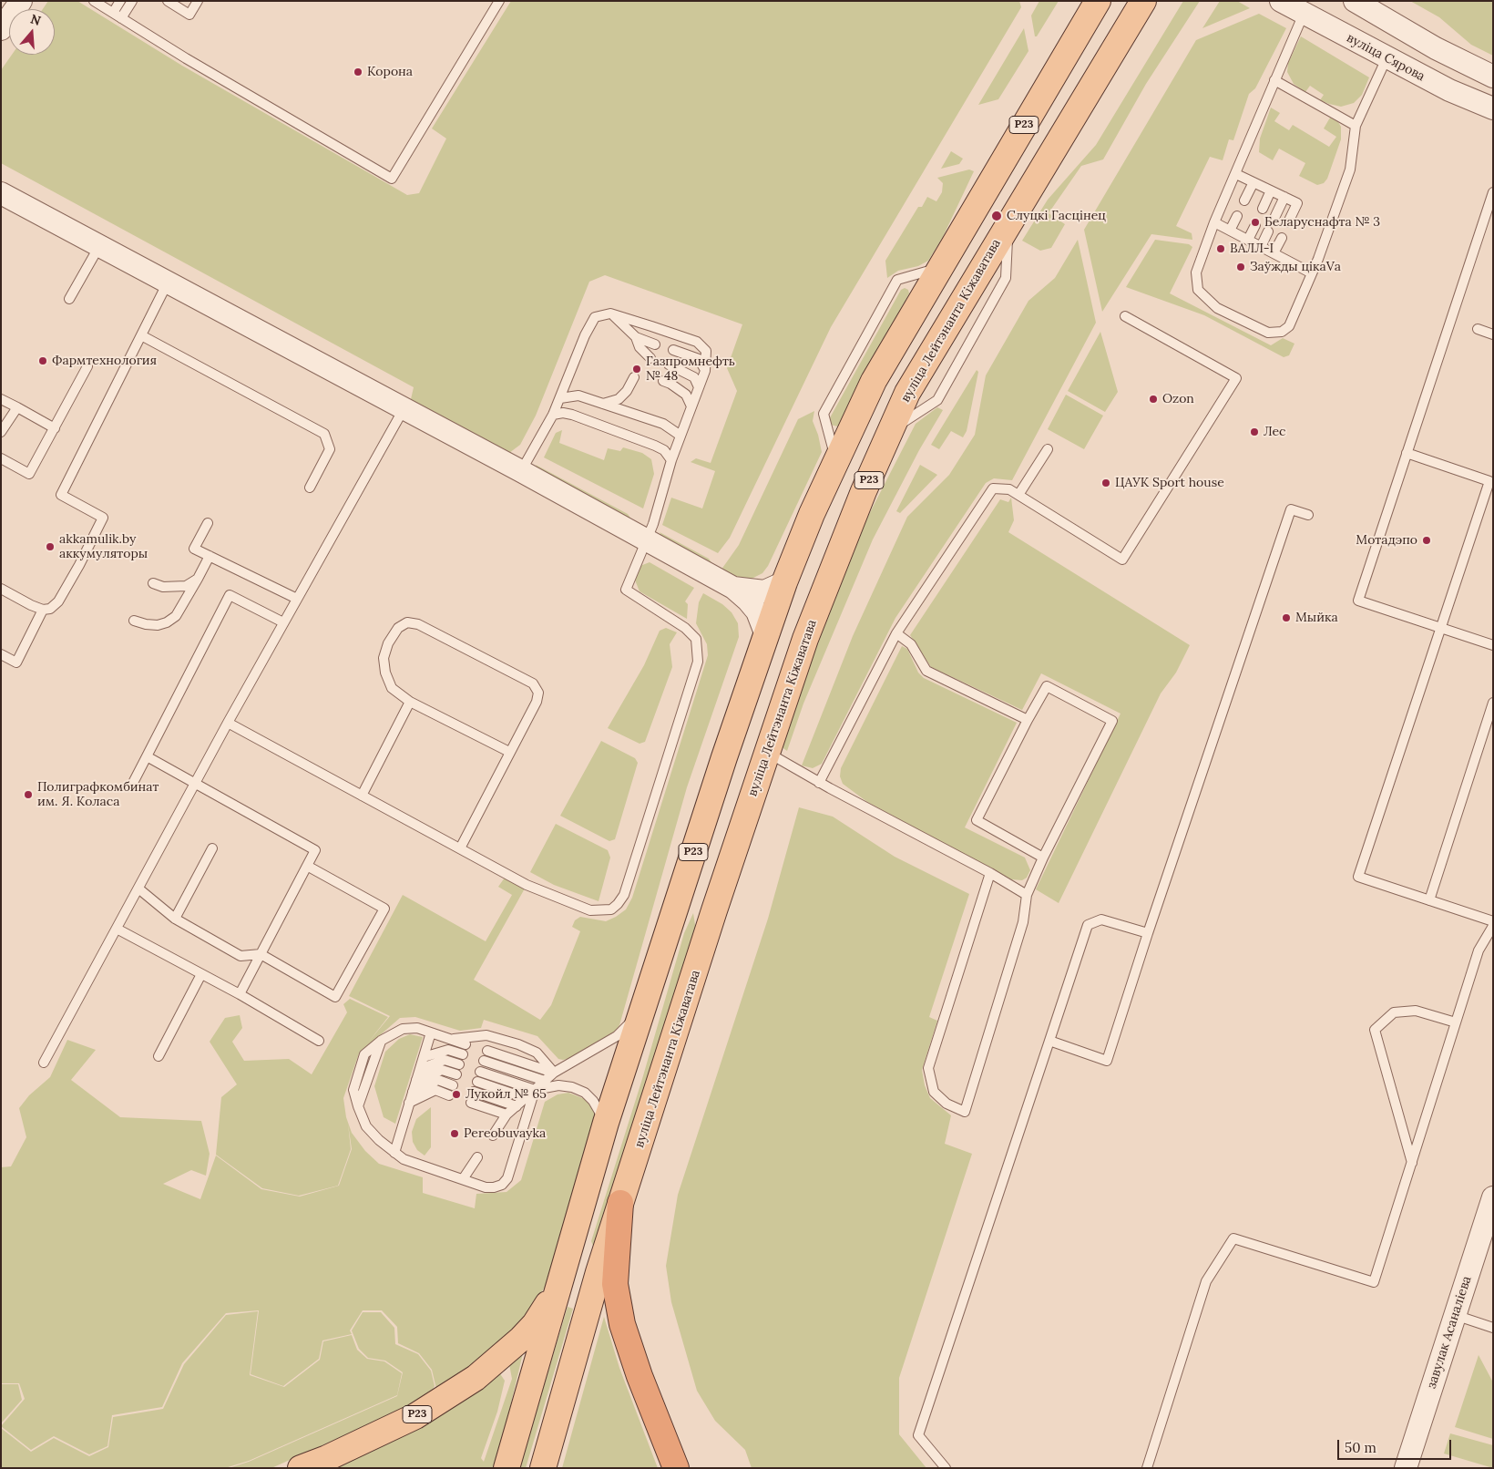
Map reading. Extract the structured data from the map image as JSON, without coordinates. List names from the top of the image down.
{
  "streets": {
    "highway": ["Р23"],
    "main road": ["вуліца Лейтэнанта Кіжаватава"],
    "street": ["вуліца Сярова", "завулак Асаналіева"]
  },
  "crossings": [
    ["Р23", "вуліца Лейтэнанта Кіжаватава"]
  ],
  "places": [
    "Корона",
    "Слуцкі Гасцінец",
    "Беларуснафта № 3",
    "ВАЛЛ-І",
    "Заўжды цікаVа",
    "Фармтехнология",
    "Газпромнефть № 48",
    "Ozon",
    "Лес",
    "ЦАУК Sport house",
    "Мотадэпо",
    "akkamulik.by аккумуляторы",
    "Мыйка",
    "Полиграфкомбинат им. Я. Коласа",
    "Лукойл № 65",
    "Pereobuvayka"
  ],
  "scale_bar": "50 m",
  "north": "top"
}
